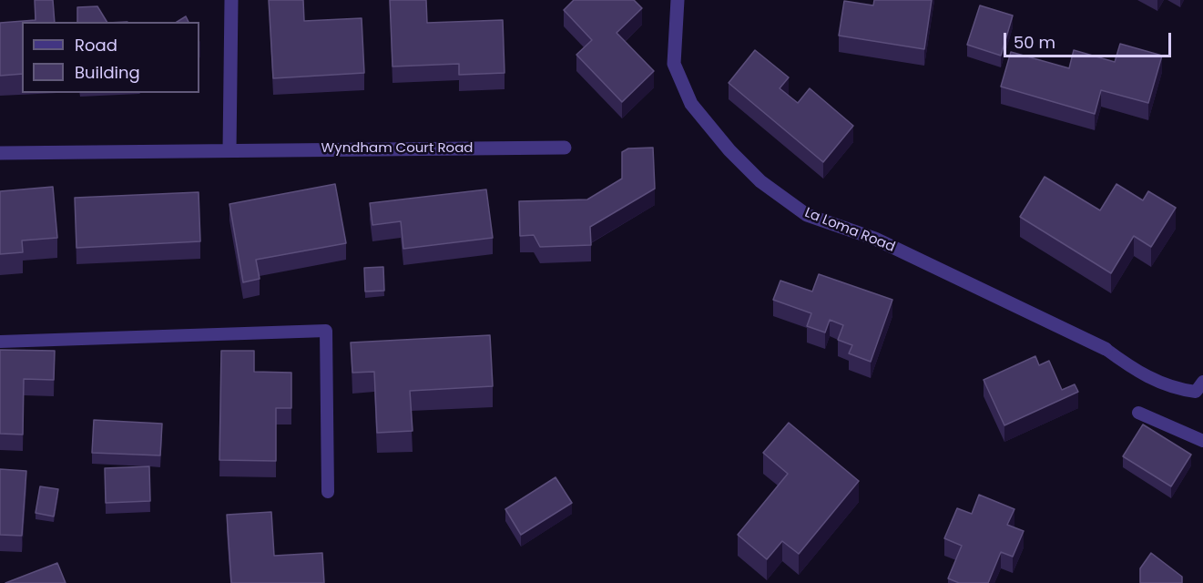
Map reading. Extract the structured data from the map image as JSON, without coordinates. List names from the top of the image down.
{
  "streets": {
    "street": ["Wyndham Court Road", "La Loma Road"]
  },
  "legend": ["Road", "Building"],
  "scale_bar": "50 m"
}
